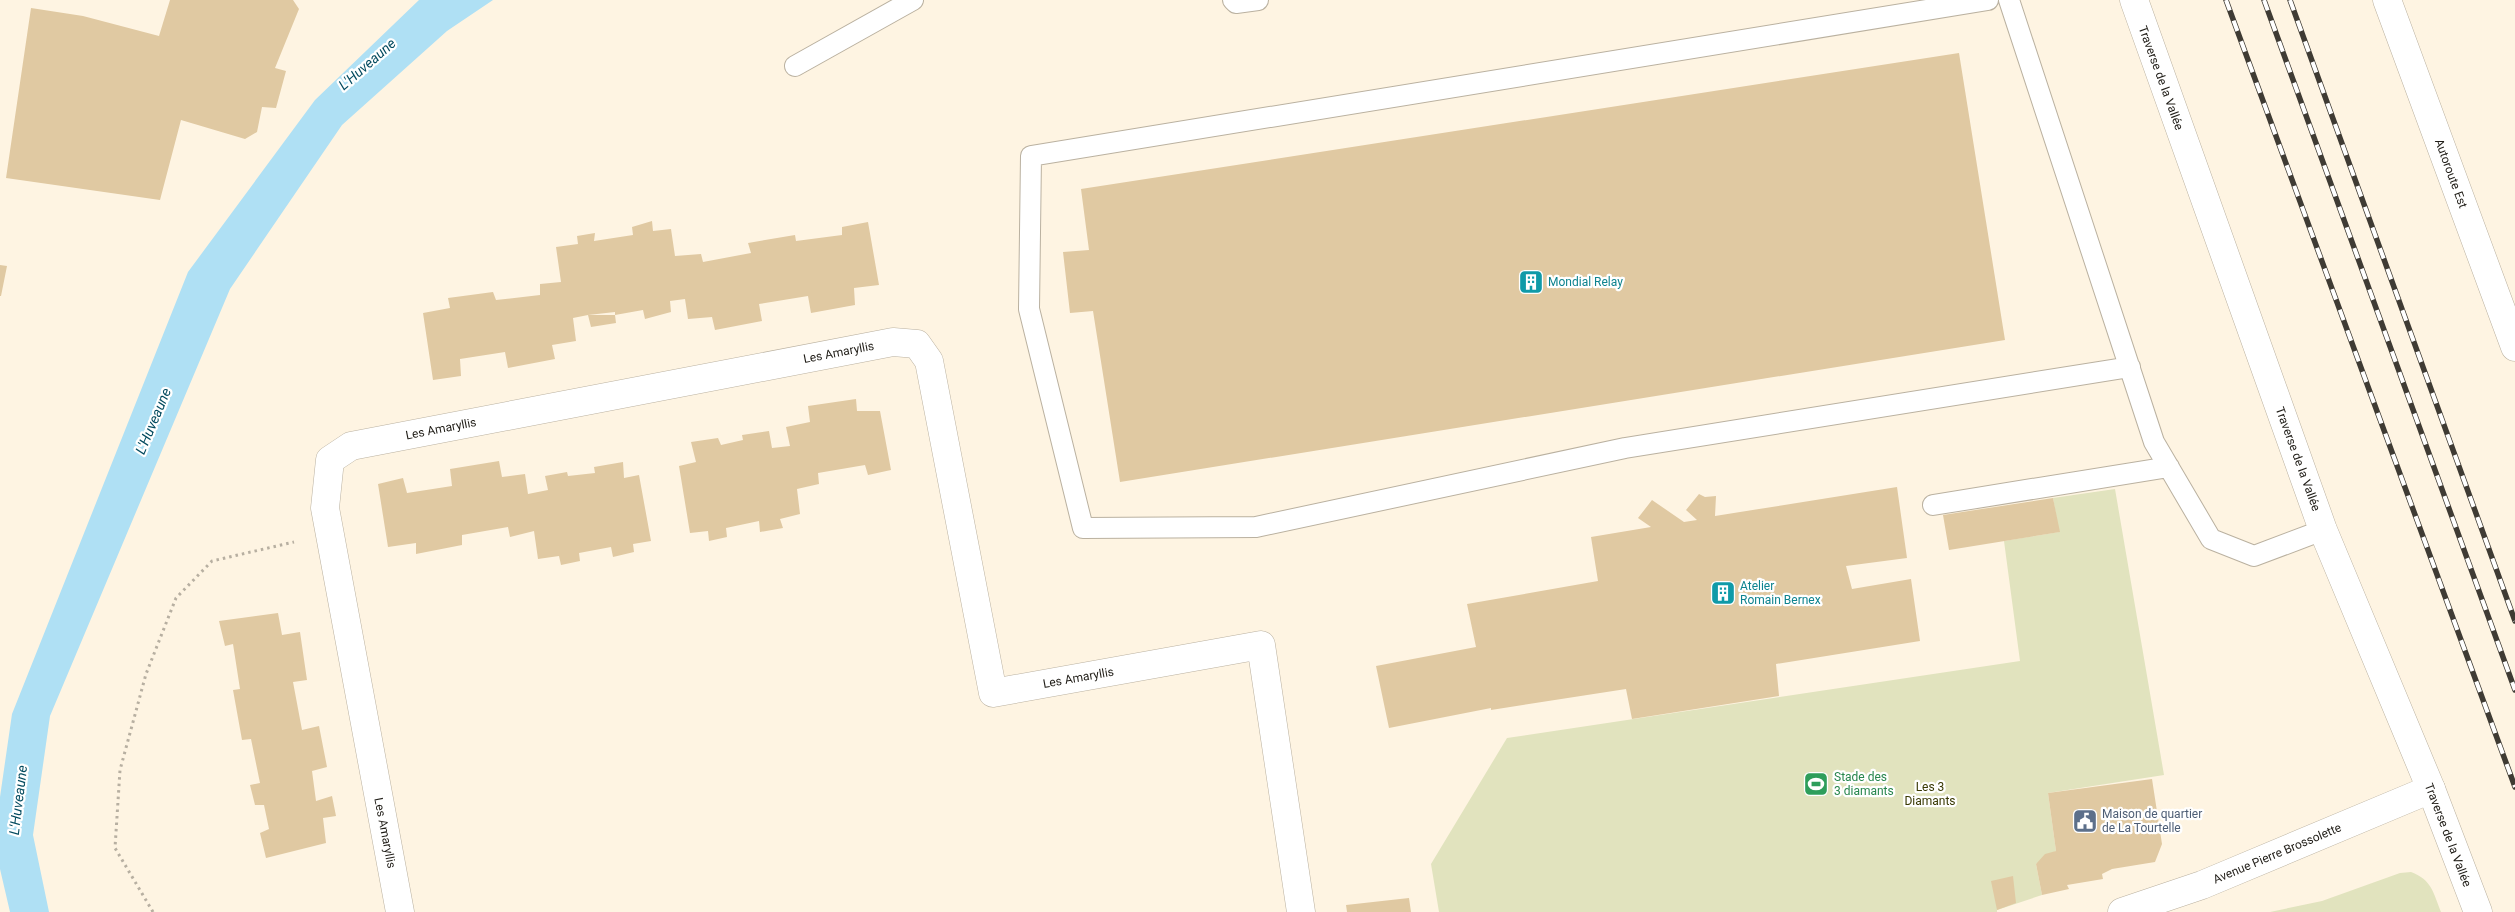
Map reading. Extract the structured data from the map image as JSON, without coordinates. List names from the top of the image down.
{
  "streets": {
    "main road": [
      "Traverse de la Vallée",
      "Autoroute Est",
      "Les Amaryllis",
      "Avenue Pierre Brossolette"
    ]
  },
  "crossings": [
    ["Traverse de la Vallée", "Avenue Pierre Brossolette"]
  ],
  "water": ["L'Huveaune"],
  "parks": ["Les 3 Diamants"],
  "places": {
    "building": ["Mondial Relay", "Atelier Romain Bernex"],
    "sports": ["Stade des 3 diamants"],
    "public building": ["Maison de quartier de La Tourtelle"]
  }
}
